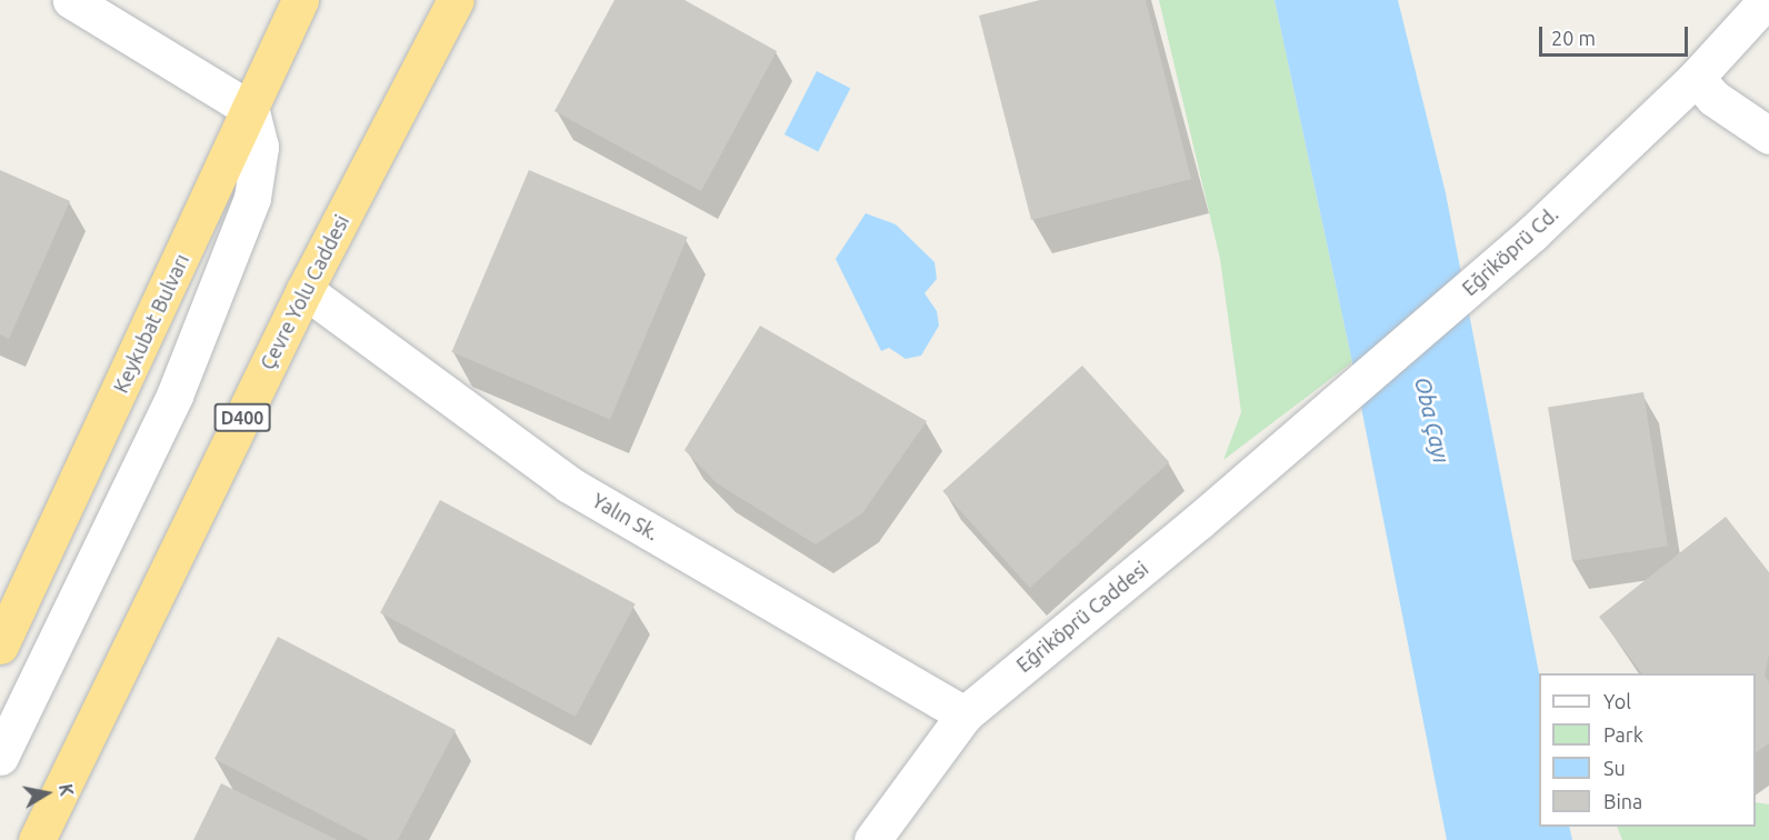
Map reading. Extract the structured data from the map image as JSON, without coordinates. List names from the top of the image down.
{
  "streets": {
    "highway": ["Çevre Yolu Caddesi", "Keykubat Bulvarı", "D400"],
    "street": ["Eğriköprü Cd.", "Yalın Sk.", "Eğriköprü Caddesi"]
  },
  "crossings": [
    ["Eğriköprü Cd.", "Eğriköprü Caddesi"],
    ["Çevre Yolu Caddesi", "Yalın Sk."],
    ["Yalın Sk.", "Eğriköprü Caddesi"]
  ],
  "water": ["Oba Çayı"],
  "legend": [
    "Yol",
    "Park",
    "Su",
    "Bina"
  ],
  "scale_bar": "20 m",
  "north": "right"
}
